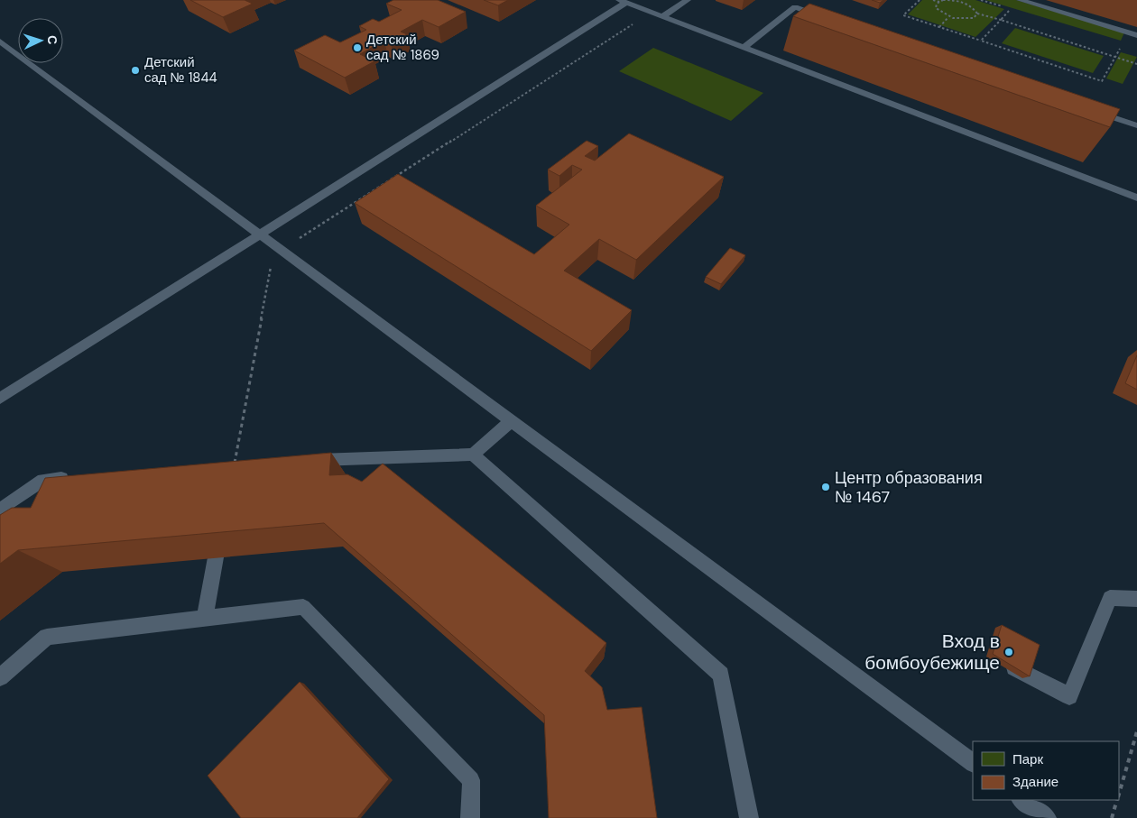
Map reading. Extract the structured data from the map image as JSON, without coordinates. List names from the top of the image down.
{
  "places": [
    "Детский сад № 1869",
    "Детский сад № 1844",
    "Центр образования № 1467",
    "Вход в бомбоубежище"
  ],
  "legend": ["Парк", "Здание"],
  "north": "right"
}
